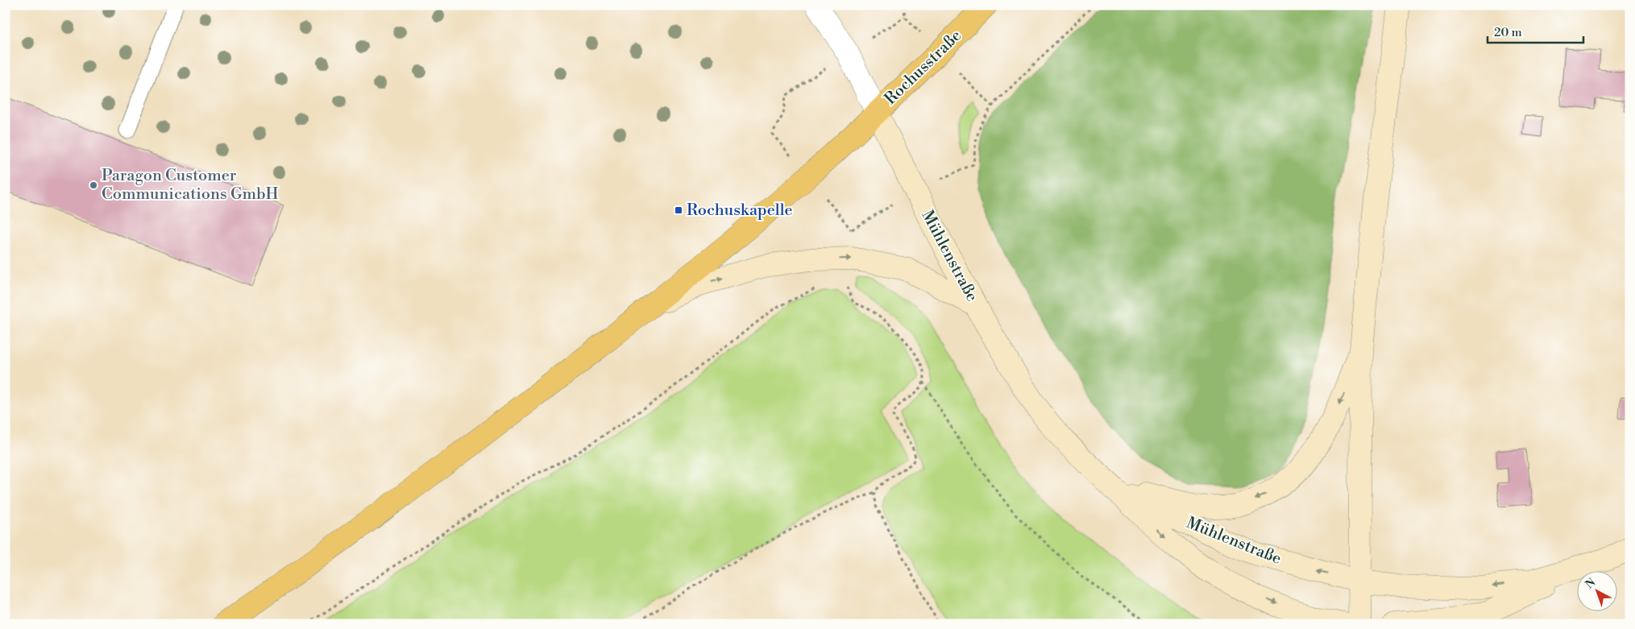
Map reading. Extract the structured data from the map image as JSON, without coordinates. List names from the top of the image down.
{
  "streets": {
    "main road": ["Rochusstraße", "Mühlenstraße"]
  },
  "crossings": [
    ["Rochusstraße", "Mühlenstraße"]
  ],
  "places": {
    "other": ["Paragon Customer Communications GmbH"],
    "transit": ["Rochuskapelle"]
  },
  "scale_bar": "20 m",
  "north": "top left"
}
